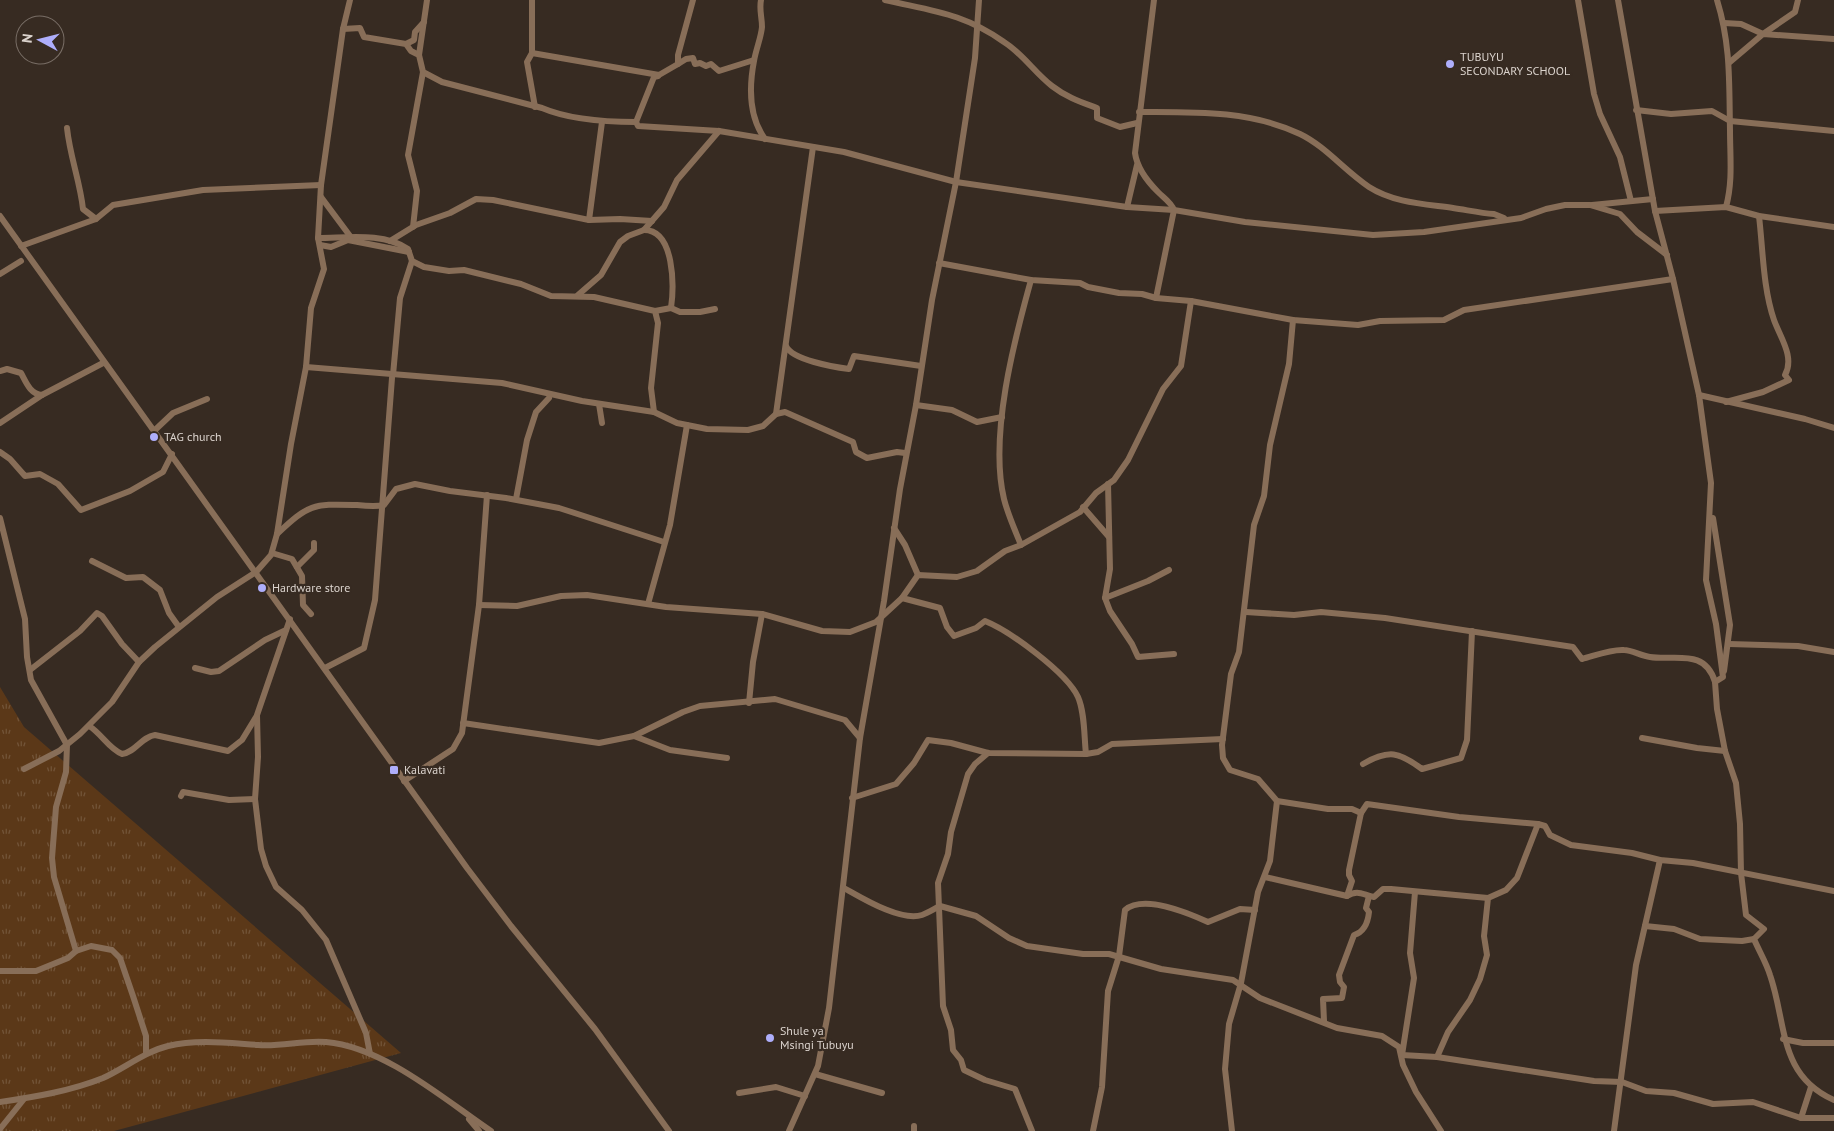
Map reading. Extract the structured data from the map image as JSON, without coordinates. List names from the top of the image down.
{
  "places": {
    "other": [
      "TUBUYU SECONDARY SCHOOL",
      "TAG church",
      "Hardware store",
      "Shule ya Msingi Tubuyu"
    ],
    "transit": ["Kalavati"]
  },
  "north": "left"
}
